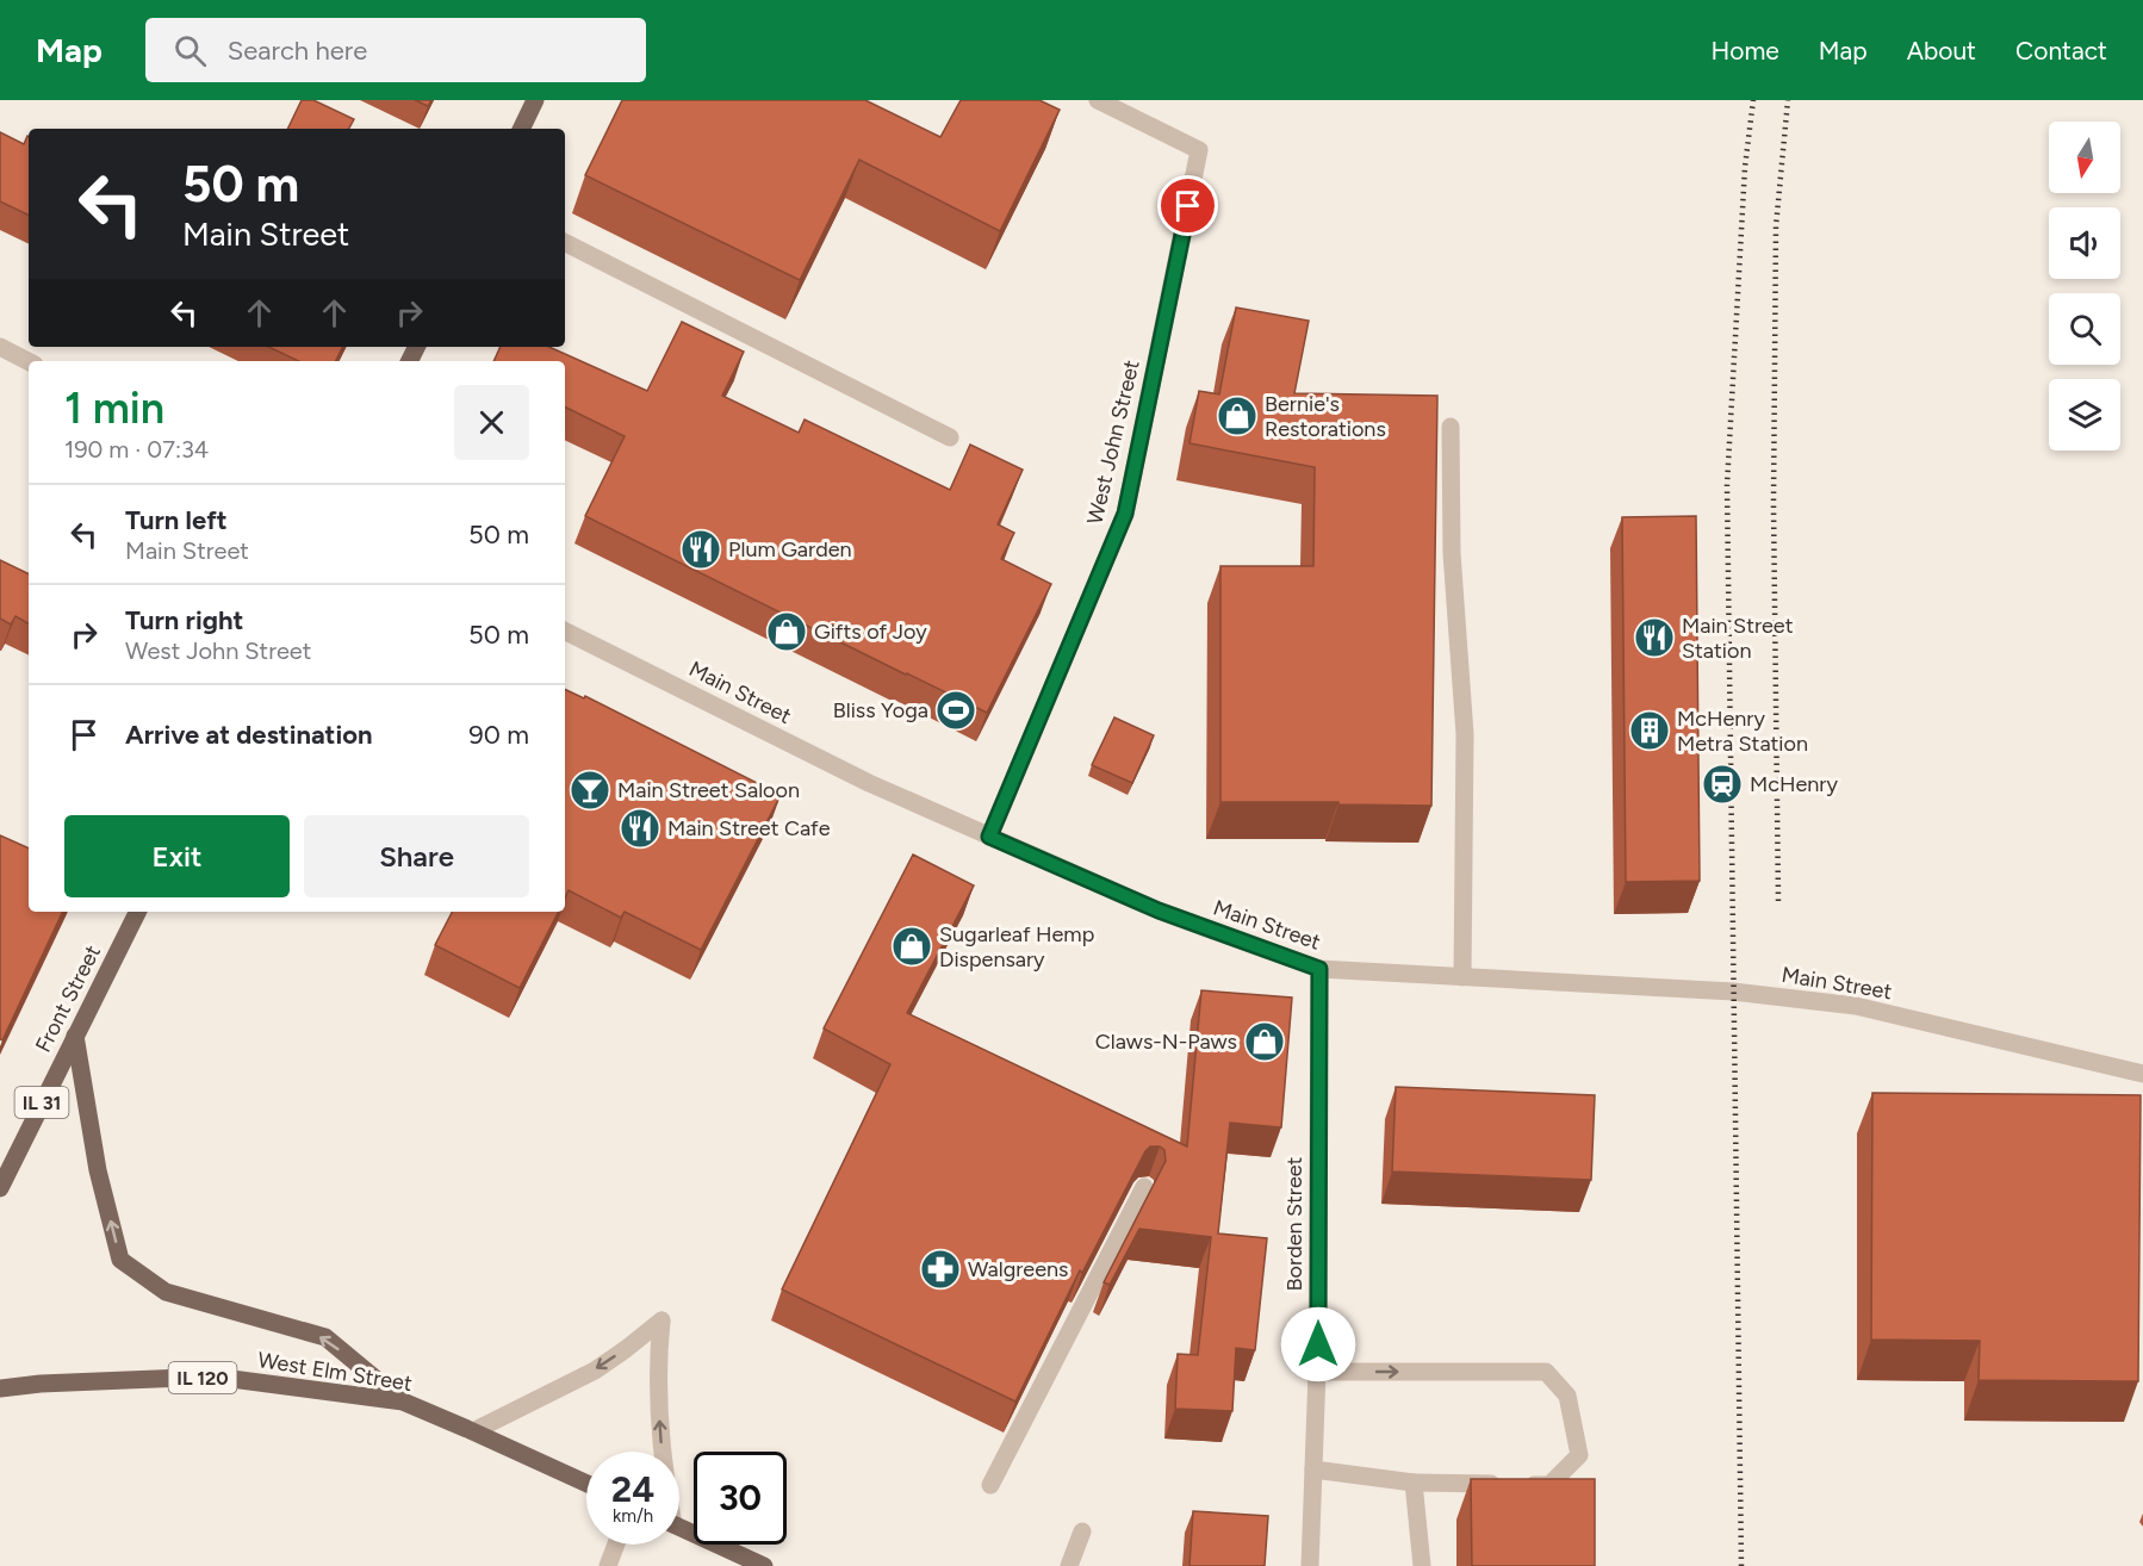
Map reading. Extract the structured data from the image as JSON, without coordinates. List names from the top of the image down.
{
  "streets": {
    "main road": [
      "Front Street",
      "IL 31",
      "West Elm Street",
      "IL 120"
    ],
    "street": ["West John Street", "Main Street", "Borden Street"]
  },
  "crossings": [
    ["West John Street", "Main Street"],
    ["Main Street", "Borden Street"]
  ],
  "places": {
    "shop": [
      "Bernie's Restorations",
      "Gifts of Joy",
      "Sugarleaf Hemp Dispensary",
      "Claws-N-Paws"
    ],
    "restaurant": ["Plum Garden", "Main Street Station", "Main Street Cafe"],
    "sports": ["Bliss Yoga"],
    "building": ["McHenry Metra Station"],
    "station": ["McHenry"],
    "bar": ["Main Street Saloon"],
    "pharmacy": ["Walgreens"]
  },
  "north": "bottom",
  "page": {
    "header": "Map",
    "search": "Search here",
    "nav": [
      "Home",
      "Map",
      "About",
      "Contact"
    ],
    "turn": ["50 m", "Main Street"],
    "heading": ["1 min", "190 m · 07:34"],
    "list": [
      {
        "name": "Turn left",
        "note": "Main Street",
        "value": "50 m"
      },
      {
        "name": "Turn right",
        "note": "West John Street",
        "value": "50 m"
      },
      {
        "name": "Arrive at destination",
        "value": "90 m"
      }
    ],
    "buttons": ["Exit", "Share"],
    "speed": "24 km/h",
    "limit": "30"
  }
}
